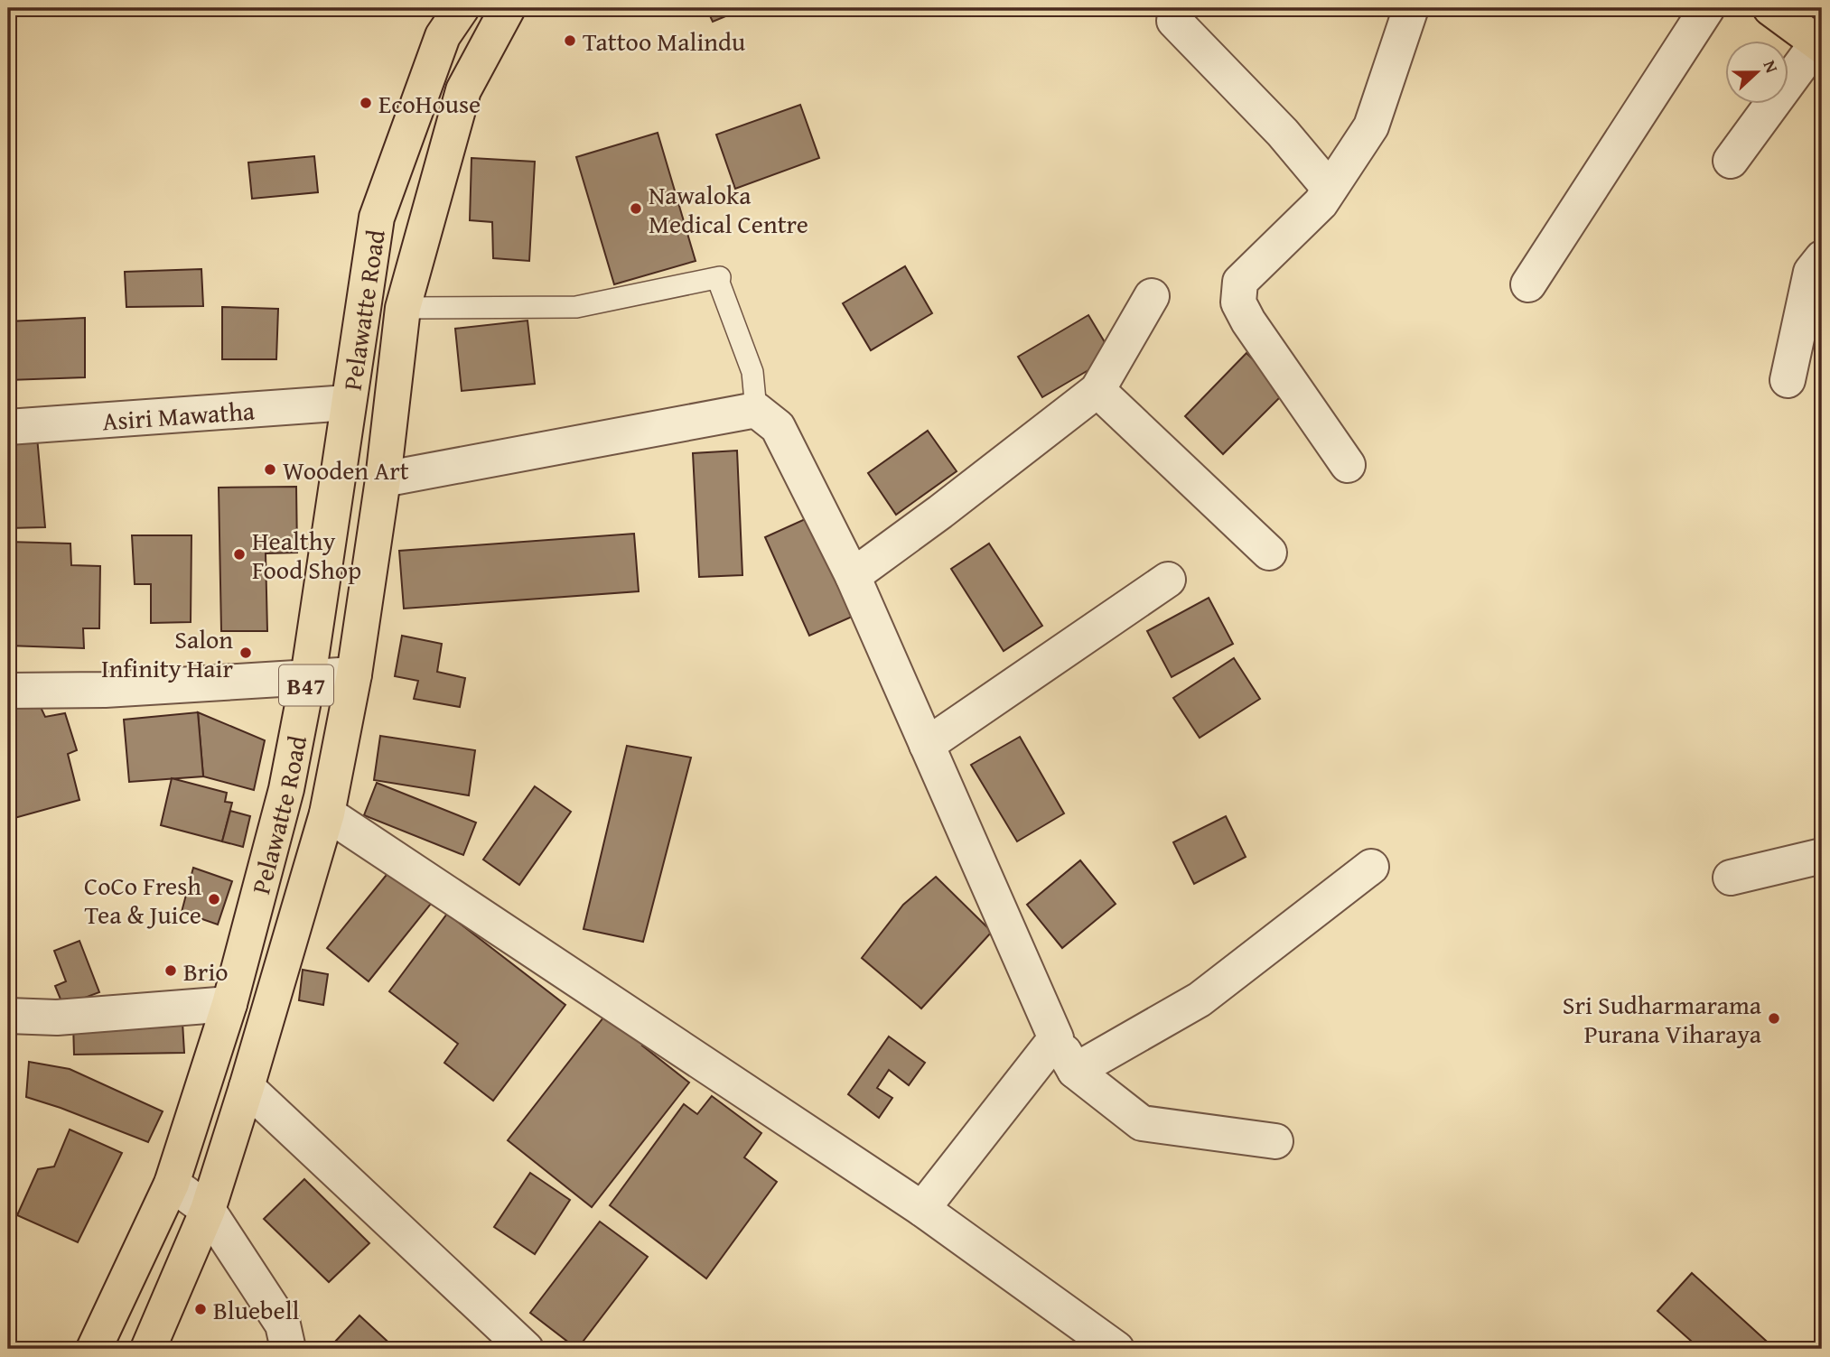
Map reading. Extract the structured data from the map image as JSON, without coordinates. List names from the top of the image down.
{
  "streets": {
    "main road": ["Pelawatte Road", "B47"],
    "street": ["Asiri Mawatha"]
  },
  "crossings": [
    ["Pelawatte Road", "Asiri Mawatha"]
  ],
  "places": [
    "Tattoo Malindu",
    "EcoHouse",
    "Nawaloka Medical Centre",
    "Wooden Art",
    "Healthy Food Shop",
    "Salon Infinity Hair",
    "CoCo Fresh Tea & Juice",
    "Brio",
    "Sri Sudharmarama Purana Viharaya",
    "Bluebell"
  ],
  "north": "right"
}
